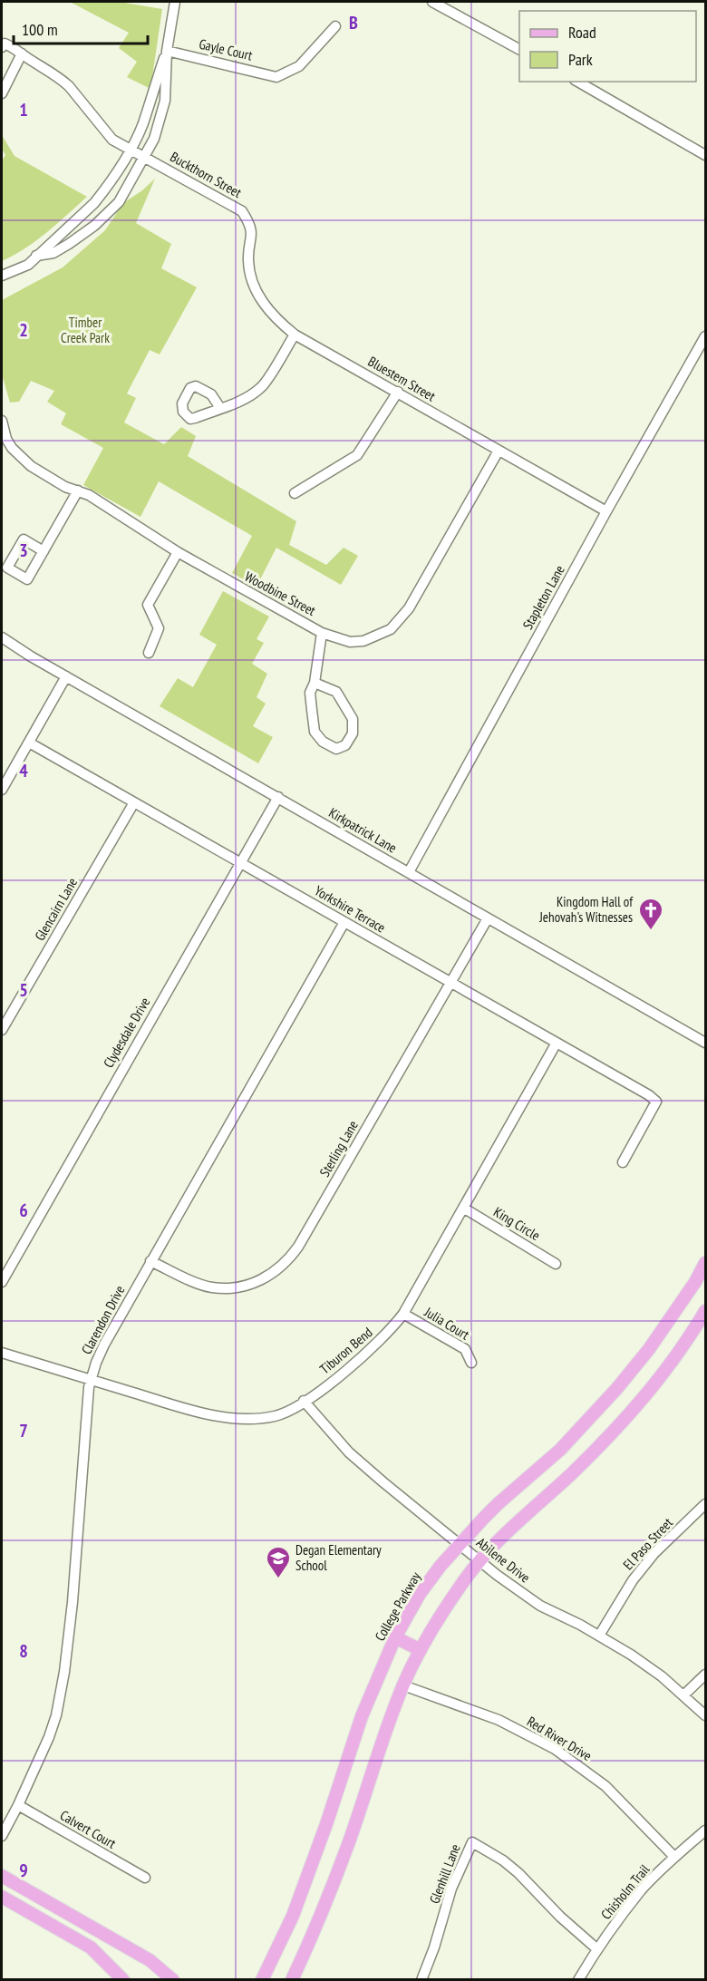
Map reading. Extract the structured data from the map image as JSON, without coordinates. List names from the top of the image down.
{
  "streets": {
    "main road": ["College Parkway"],
    "street": [
      "Gayle Court",
      "Buckthorn Street",
      "Bluestem Street",
      "Woodbine Street",
      "Stapleton Lane",
      "Kirkpatrick Lane",
      "Glencairn Lane",
      "Yorkshire Terrace",
      "Clydesdale Drive",
      "Sterling Lane",
      "King Circle",
      "Clarendon Drive",
      "Julia Court",
      "Tiburon Bend",
      "El Paso Street",
      "Abilene Drive",
      "Red River Drive",
      "Calvert Court",
      "Glenhill Lane",
      "Chisholm Trail"
    ]
  },
  "crossings": [
    ["Buckthorn Street", "Bluestem Street"],
    ["Bluestem Street", "Woodbine Street"],
    ["Bluestem Street", "Stapleton Lane"],
    ["Stapleton Lane", "Kirkpatrick Lane"],
    ["Kirkpatrick Lane", "Clydesdale Drive"],
    ["Kirkpatrick Lane", "Sterling Lane"],
    ["Glencairn Lane", "Yorkshire Terrace"],
    ["Yorkshire Terrace", "Clydesdale Drive"],
    ["Yorkshire Terrace", "Sterling Lane"],
    ["Yorkshire Terrace", "Clarendon Drive"],
    ["Yorkshire Terrace", "Tiburon Bend"],
    ["Sterling Lane", "Clarendon Drive"],
    ["King Circle", "Tiburon Bend"],
    ["Clarendon Drive", "Tiburon Bend"],
    ["Clarendon Drive", "Calvert Court"],
    ["Julia Court", "Tiburon Bend"],
    ["Tiburon Bend", "Abilene Drive"],
    ["El Paso Street", "Abilene Drive"],
    ["Abilene Drive", "College Parkway"],
    ["Red River Drive", "Chisholm Trail"],
    ["Glenhill Lane", "Chisholm Trail"]
  ],
  "parks": ["Timber Creek Park"],
  "places": {
    "church": ["Kingdom Hall of Jehovah's Witnesses"],
    "school or university": ["Degan Elementary School"]
  },
  "legend": ["Road", "Park"],
  "scale_bar": "100 m",
  "grid": {
    "columns": ["B"],
    "rows": [
      "1",
      "2",
      "3",
      "4",
      "5",
      "6",
      "7",
      "8",
      "9"
    ]
  }
}
